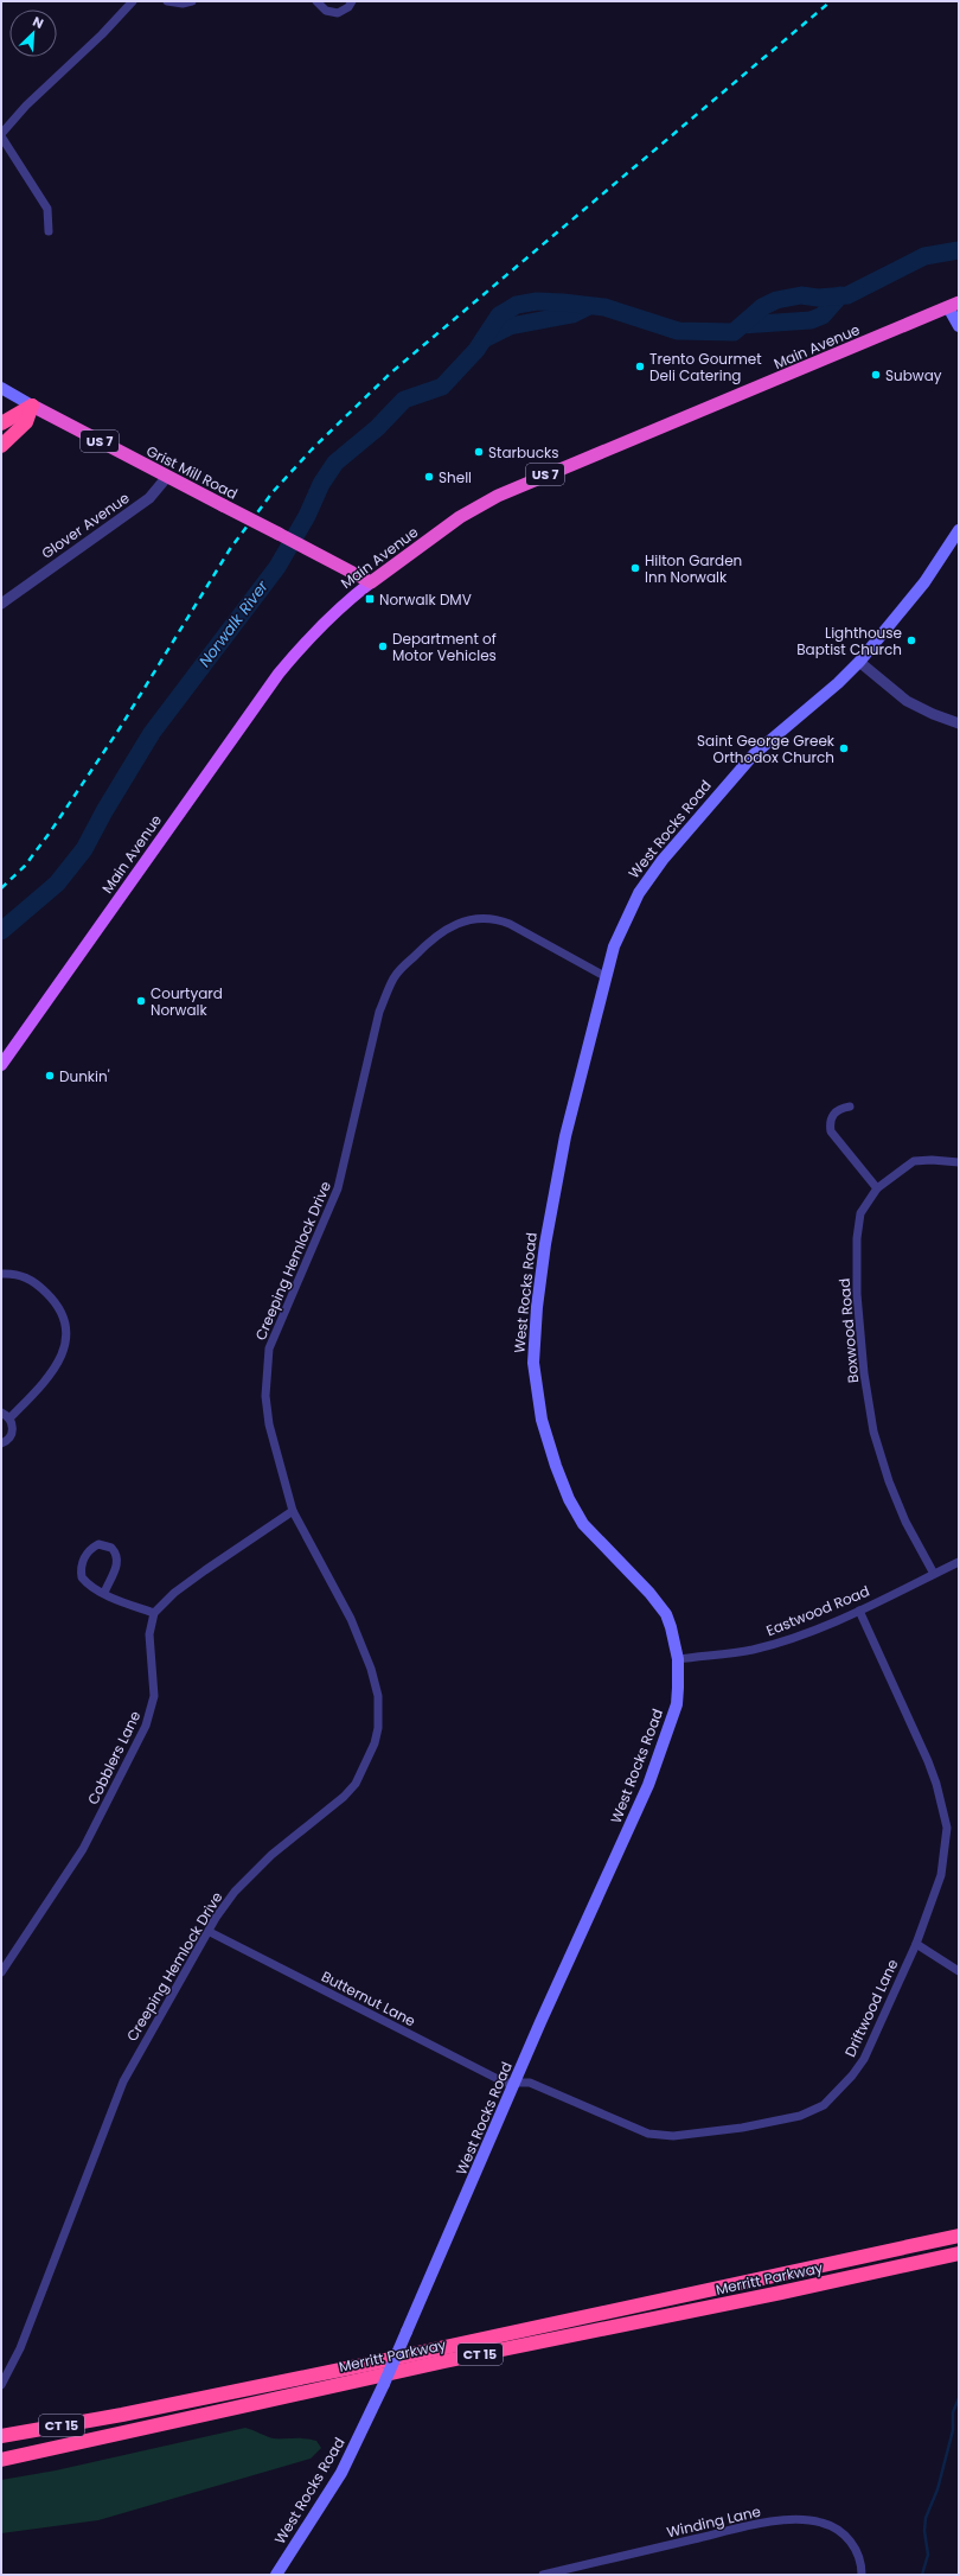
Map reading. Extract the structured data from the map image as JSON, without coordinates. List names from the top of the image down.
{
  "streets": {
    "highway": [
      "Main Avenue",
      "US 7",
      "Grist Mill Road",
      "Merritt Parkway",
      "CT 15"
    ],
    "main road": ["West Rocks Road"],
    "street": [
      "Glover Avenue",
      "Creeping Hemlock Drive",
      "Boxwood Road",
      "Eastwood Road",
      "Cobblers Lane",
      "Butternut Lane",
      "Driftwood Lane",
      "Winding Lane"
    ]
  },
  "crossings": [
    ["Main Avenue", "Grist Mill Road"],
    ["Grist Mill Road", "Glover Avenue"],
    ["West Rocks Road", "Creeping Hemlock Drive"],
    ["West Rocks Road", "Eastwood Road"],
    ["West Rocks Road", "Butternut Lane"],
    ["West Rocks Road", "Driftwood Lane"],
    ["Creeping Hemlock Drive", "Butternut Lane"],
    ["Boxwood Road", "Eastwood Road"],
    ["Eastwood Road", "Driftwood Lane"],
    ["Butternut Lane", "Driftwood Lane"]
  ],
  "water": ["Norwalk River"],
  "places": {
    "other": [
      "Trento Gourmet Deli Catering",
      "Subway",
      "Starbucks",
      "Shell",
      "Hilton Garden Inn Norwalk",
      "Lighthouse Baptist Church",
      "Department of Motor Vehicles",
      "Saint George Greek Orthodox Church",
      "Courtyard Norwalk",
      "Dunkin'"
    ],
    "transit": ["Norwalk DMV"]
  },
  "north": "top right"
}
